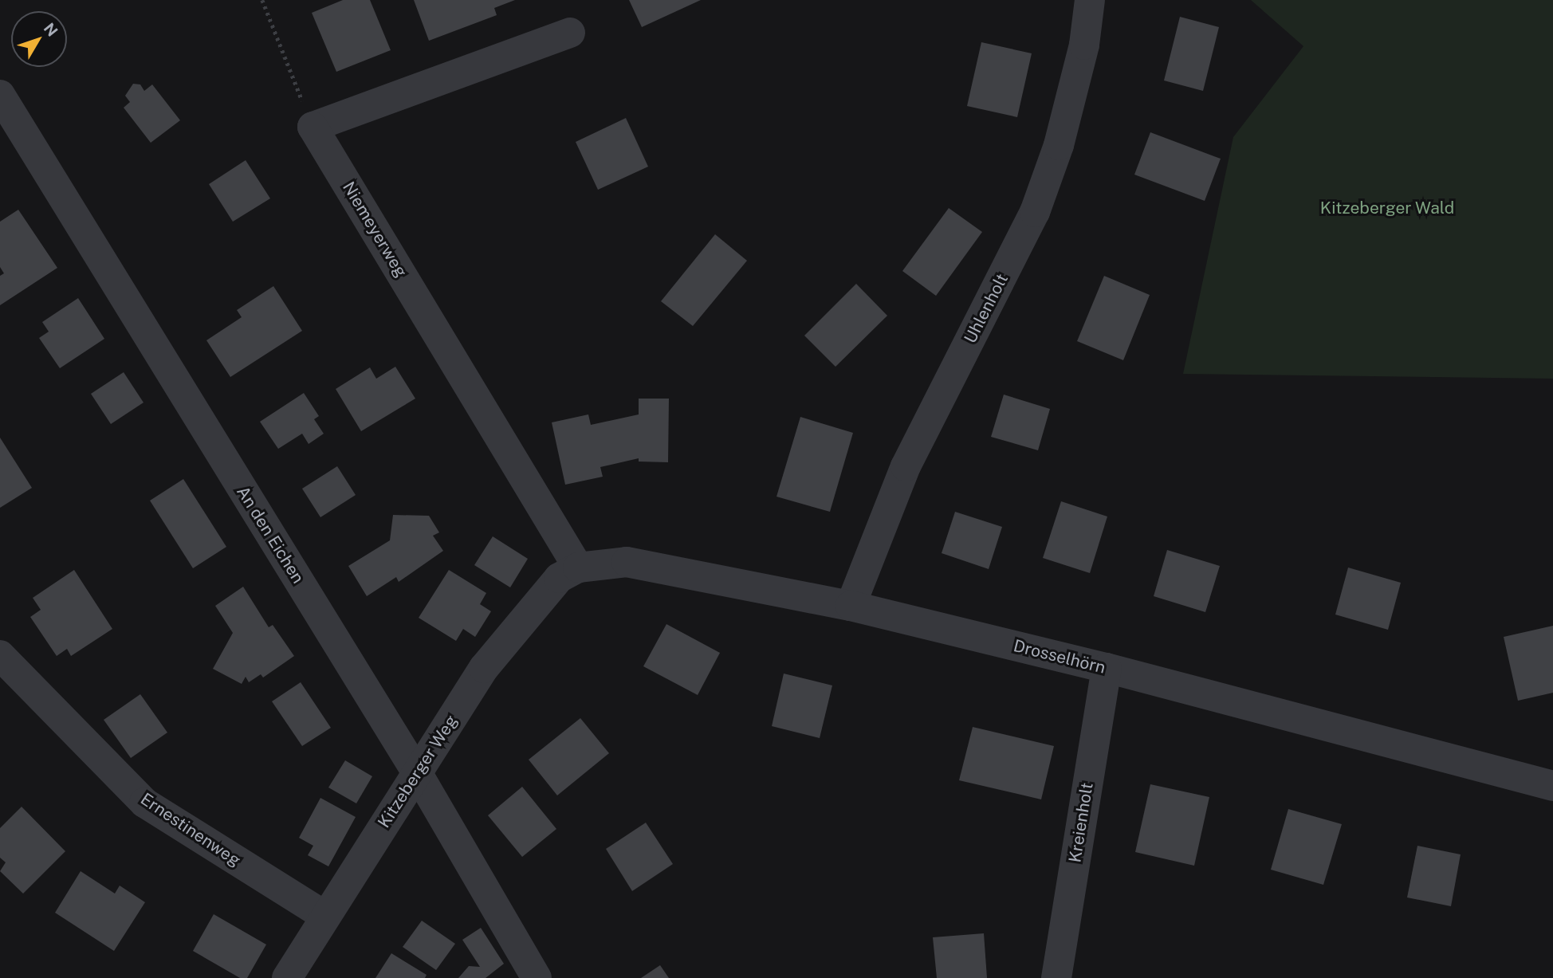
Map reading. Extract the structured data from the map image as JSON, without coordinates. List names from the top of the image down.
{
  "streets": {
    "street": [
      "Niemeyerweg",
      "Uhlenholt",
      "An den Eichen",
      "Drosselhörn",
      "Kitzeberger Weg",
      "Kreienholt",
      "Ernestinenweg"
    ]
  },
  "crossings": [
    ["Niemeyerweg", "Drosselhörn"],
    ["Niemeyerweg", "Kitzeberger Weg"],
    ["Uhlenholt", "Drosselhörn"],
    ["An den Eichen", "Kitzeberger Weg"],
    ["Drosselhörn", "Kitzeberger Weg"],
    ["Drosselhörn", "Kreienholt"],
    ["Kitzeberger Weg", "Ernestinenweg"]
  ],
  "parks": ["Kitzeberger Wald"],
  "north": "top right"
}
